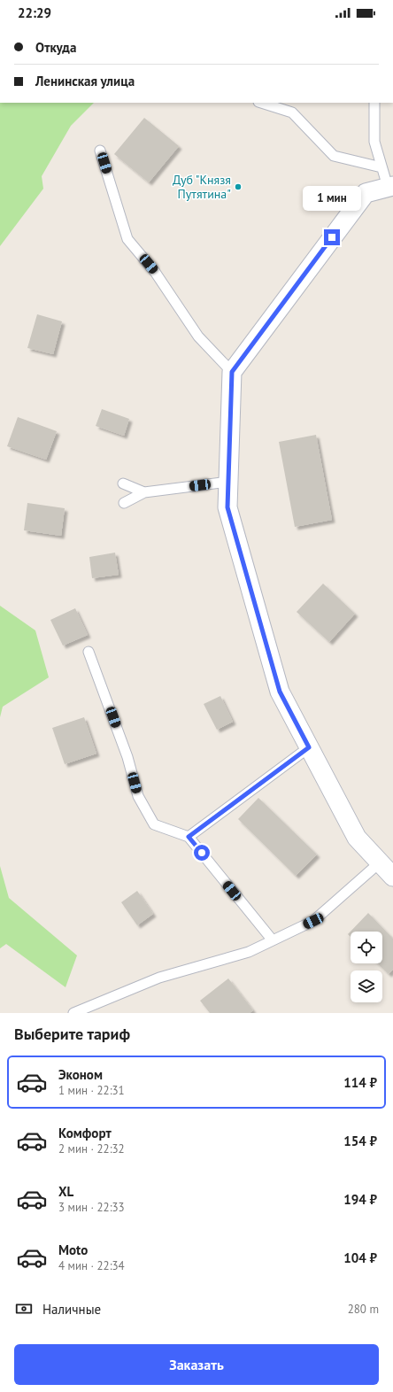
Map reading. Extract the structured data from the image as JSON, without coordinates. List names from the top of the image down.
{
  "places": ["Дуб \"Князя Путятина\""],
  "page": {
    "status": "22:29",
    "banner": ["Откуда", "Ленинская улица"],
    "bubble": "1 мин",
    "heading": "Выберите тариф",
    "list": [
      {
        "name": "Эконом",
        "note": "1 мин · 22:31",
        "value": "114 ₽"
      },
      {
        "name": "Комфорт",
        "note": "2 мин · 22:32",
        "value": "154 ₽"
      },
      {
        "name": "XL",
        "note": "3 мин · 22:33",
        "value": "194 ₽"
      },
      {
        "name": "Moto",
        "note": "4 мин · 22:34",
        "value": "104 ₽"
      }
    ],
    "pay": ["Наличные", "280 m"],
    "buttons": "Заказать"
  }
}
